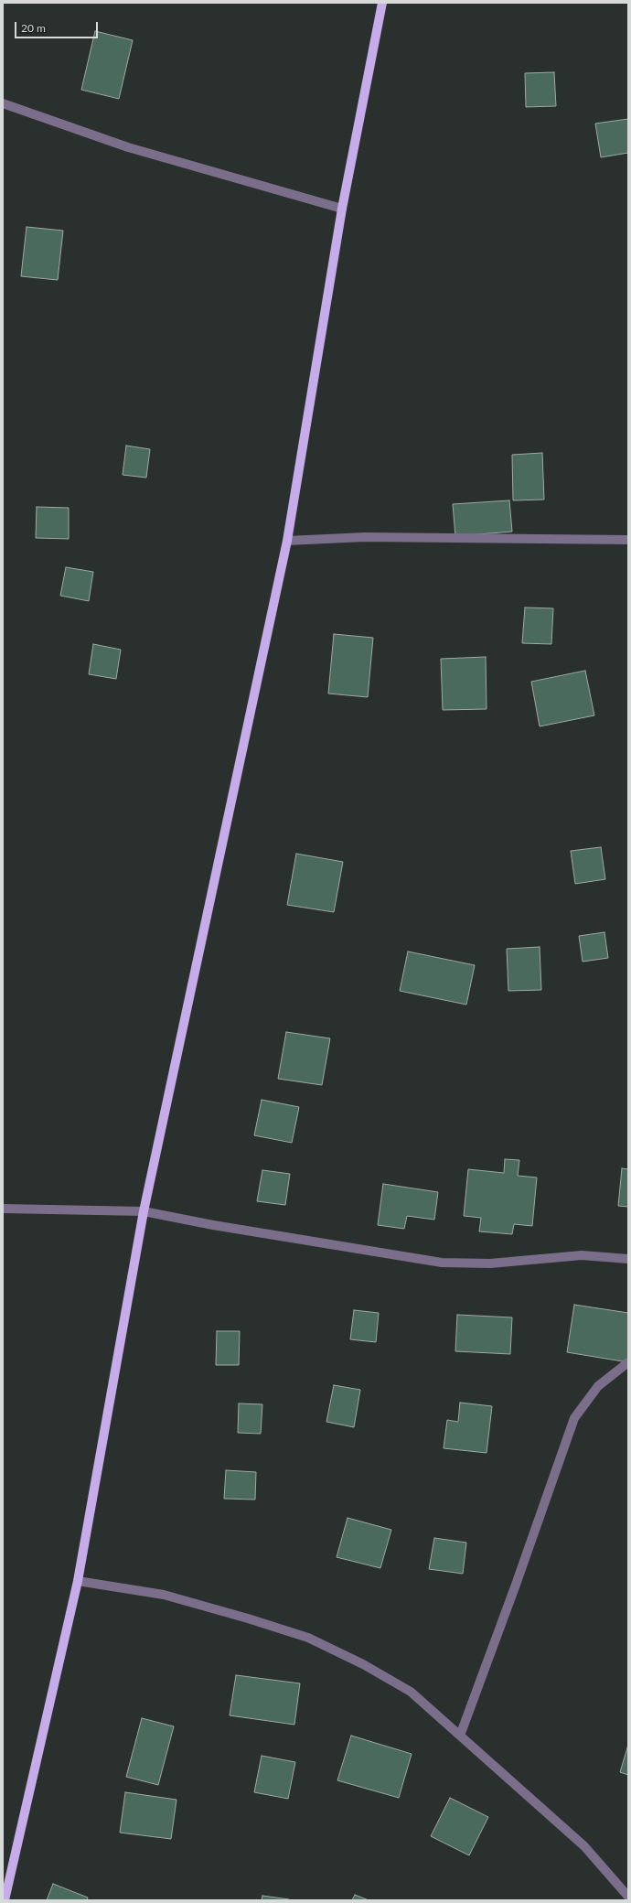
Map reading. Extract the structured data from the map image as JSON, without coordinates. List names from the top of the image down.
{
  "scale_bar": "20 m"
}
